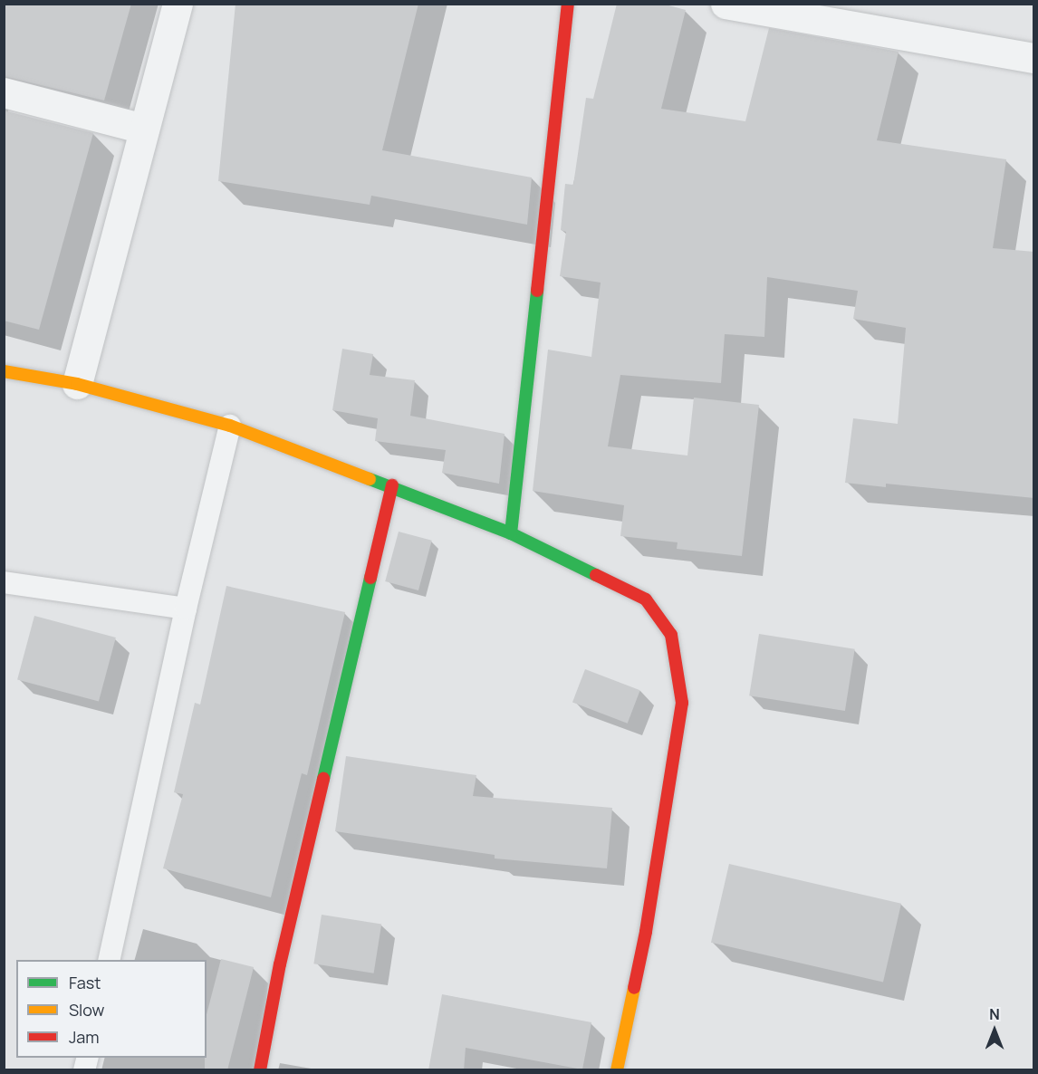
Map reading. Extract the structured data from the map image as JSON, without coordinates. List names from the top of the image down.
{
  "legend": ["Fast", "Slow", "Jam"],
  "north": "top"
}
